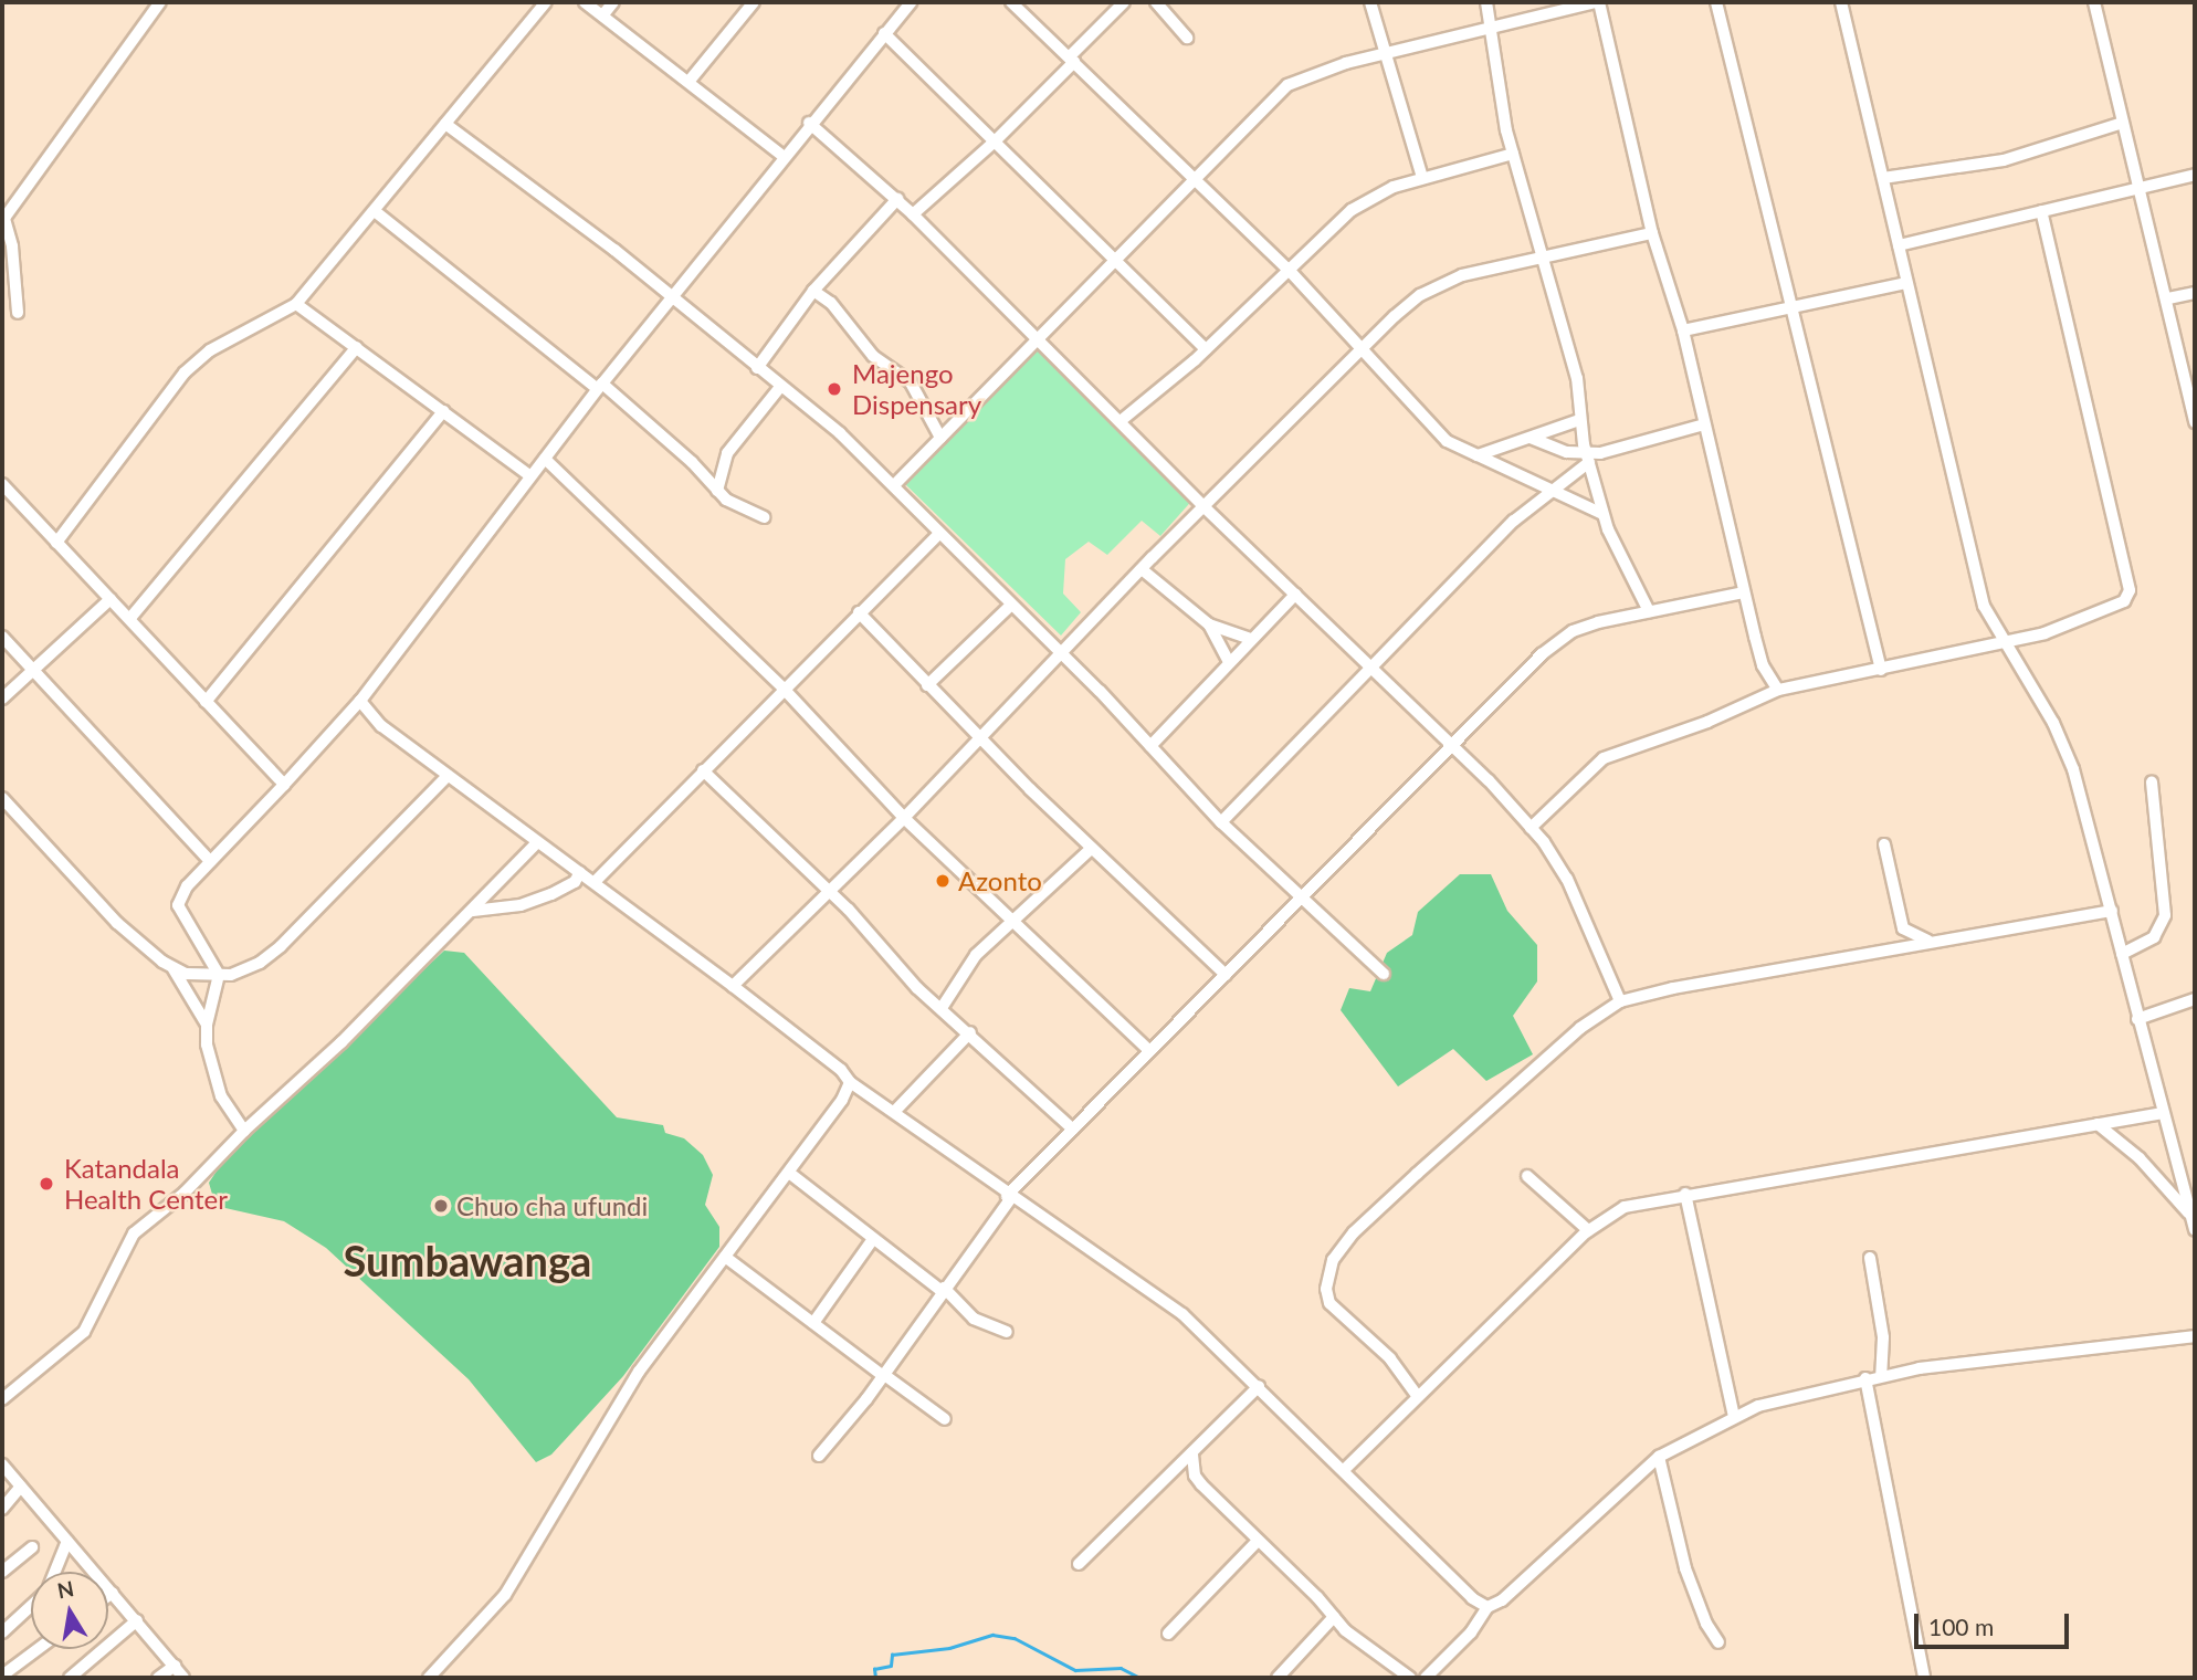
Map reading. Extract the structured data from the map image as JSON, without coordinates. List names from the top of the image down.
{
  "districts": ["Sumbawanga"],
  "places": [
    "Majengo Dispensary",
    "Azonto",
    "Katandala Health Center",
    "Chuo cha ufundi"
  ],
  "scale_bar": "100 m",
  "north": "top"
}
